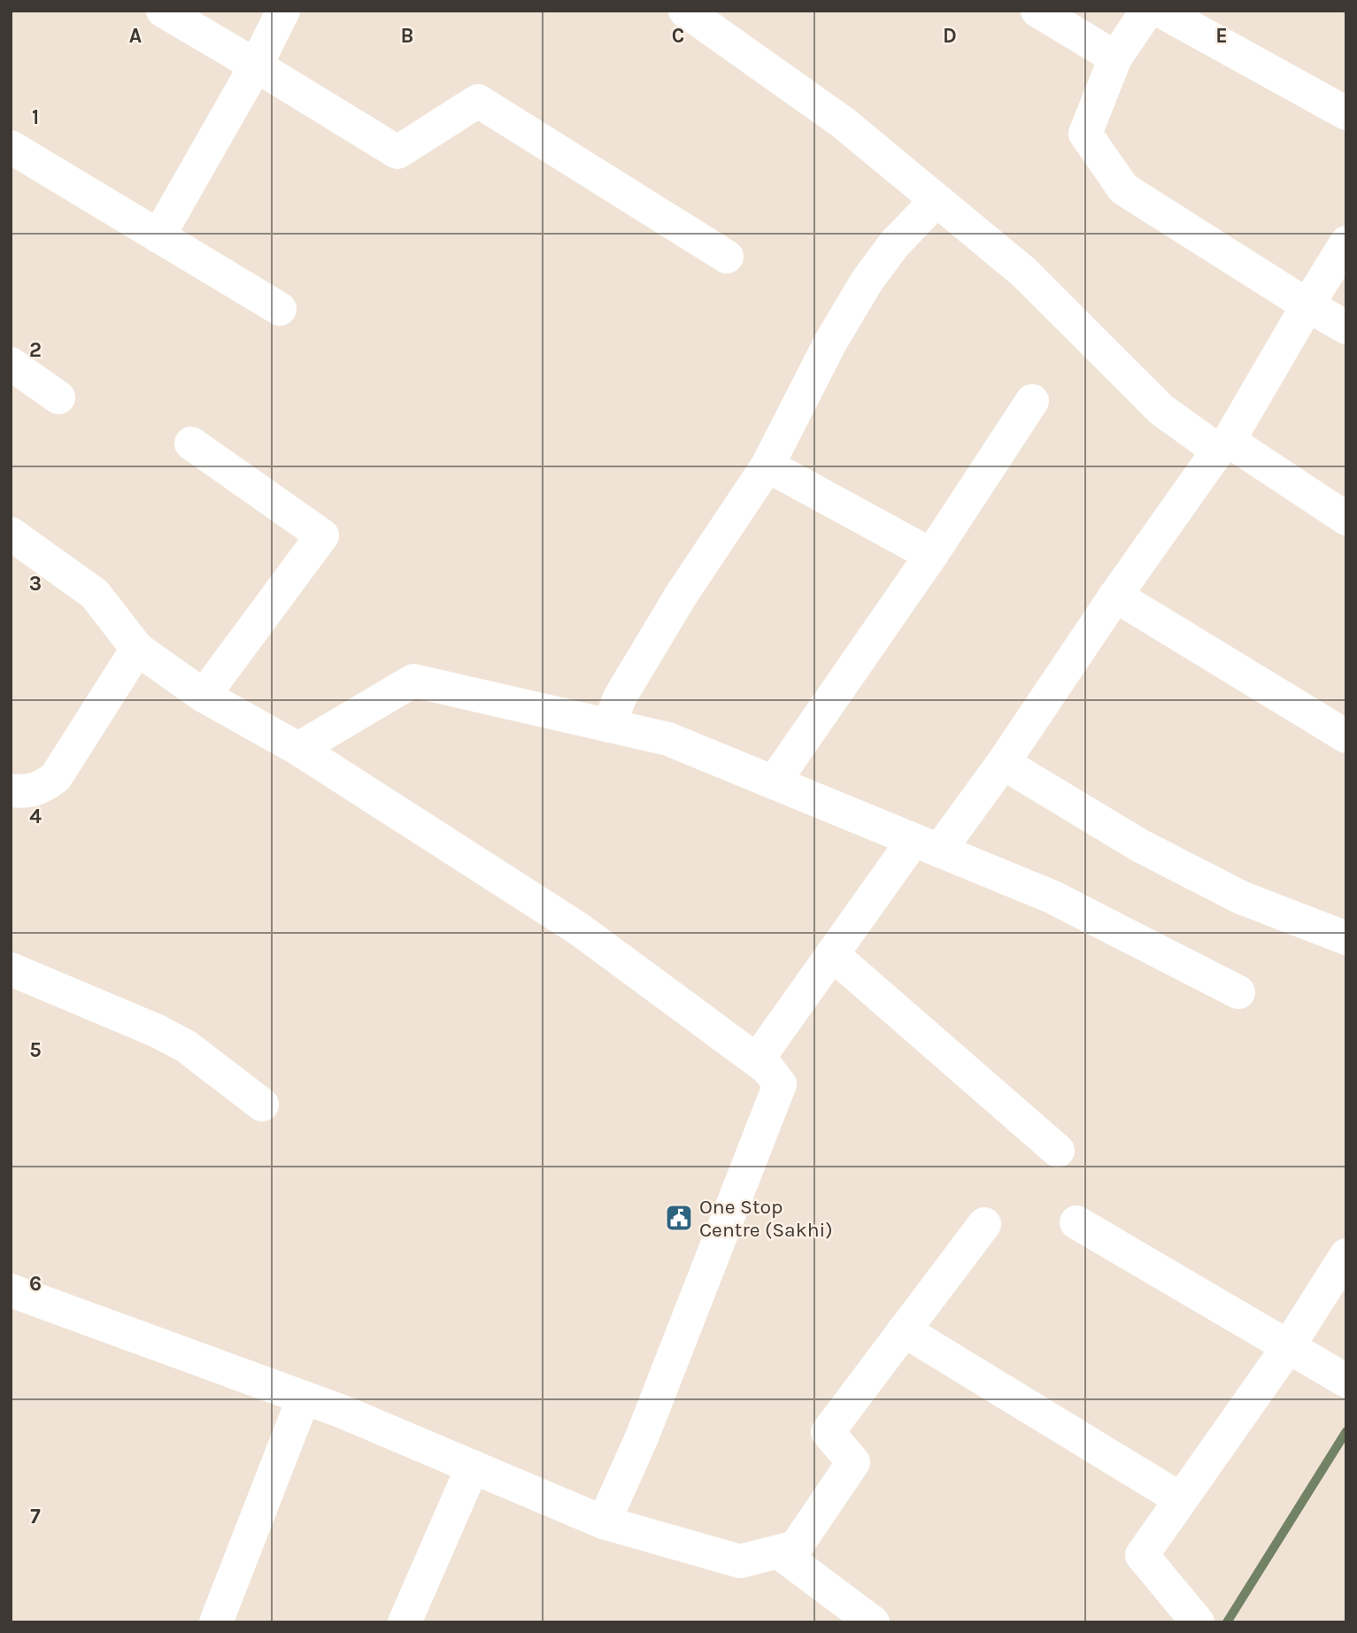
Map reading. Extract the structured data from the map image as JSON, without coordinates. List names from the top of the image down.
{
  "places": {
    "public building": ["One Stop Centre (Sakhi)"]
  },
  "grid": {
    "columns": [
      "A",
      "B",
      "C",
      "D",
      "E"
    ],
    "rows": [
      "1",
      "2",
      "3",
      "4",
      "5",
      "6",
      "7"
    ]
  }
}
